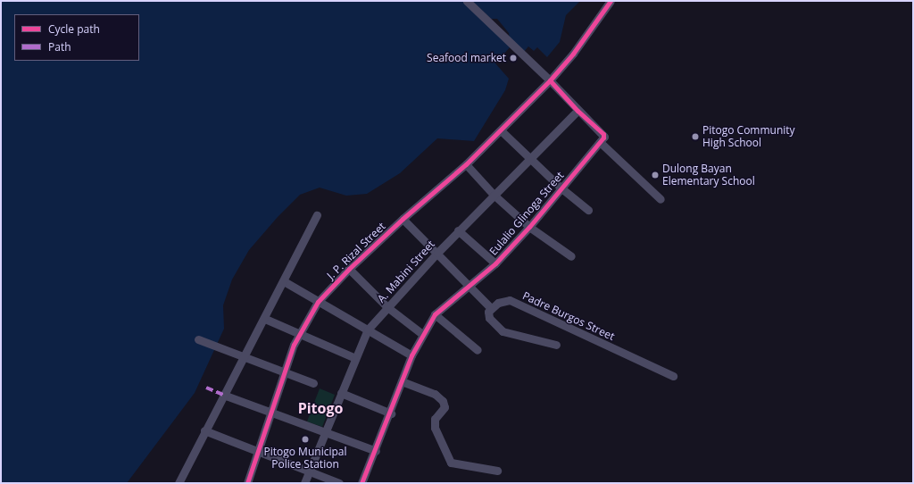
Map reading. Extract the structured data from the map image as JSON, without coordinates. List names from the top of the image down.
{
  "streets": {
    "street": [
      "Eulalio Glinoga Street",
      "J. P. Rizal Street",
      "A. Mabini Street",
      "Padre Burgos Street"
    ]
  },
  "districts": ["Pitogo"],
  "places": [
    "Seafood market",
    "Pitogo Community High School",
    "Dulong Bayan Elementary School",
    "Pitogo Municipal Police Station"
  ],
  "legend": ["Cycle path", "Path"]
}
